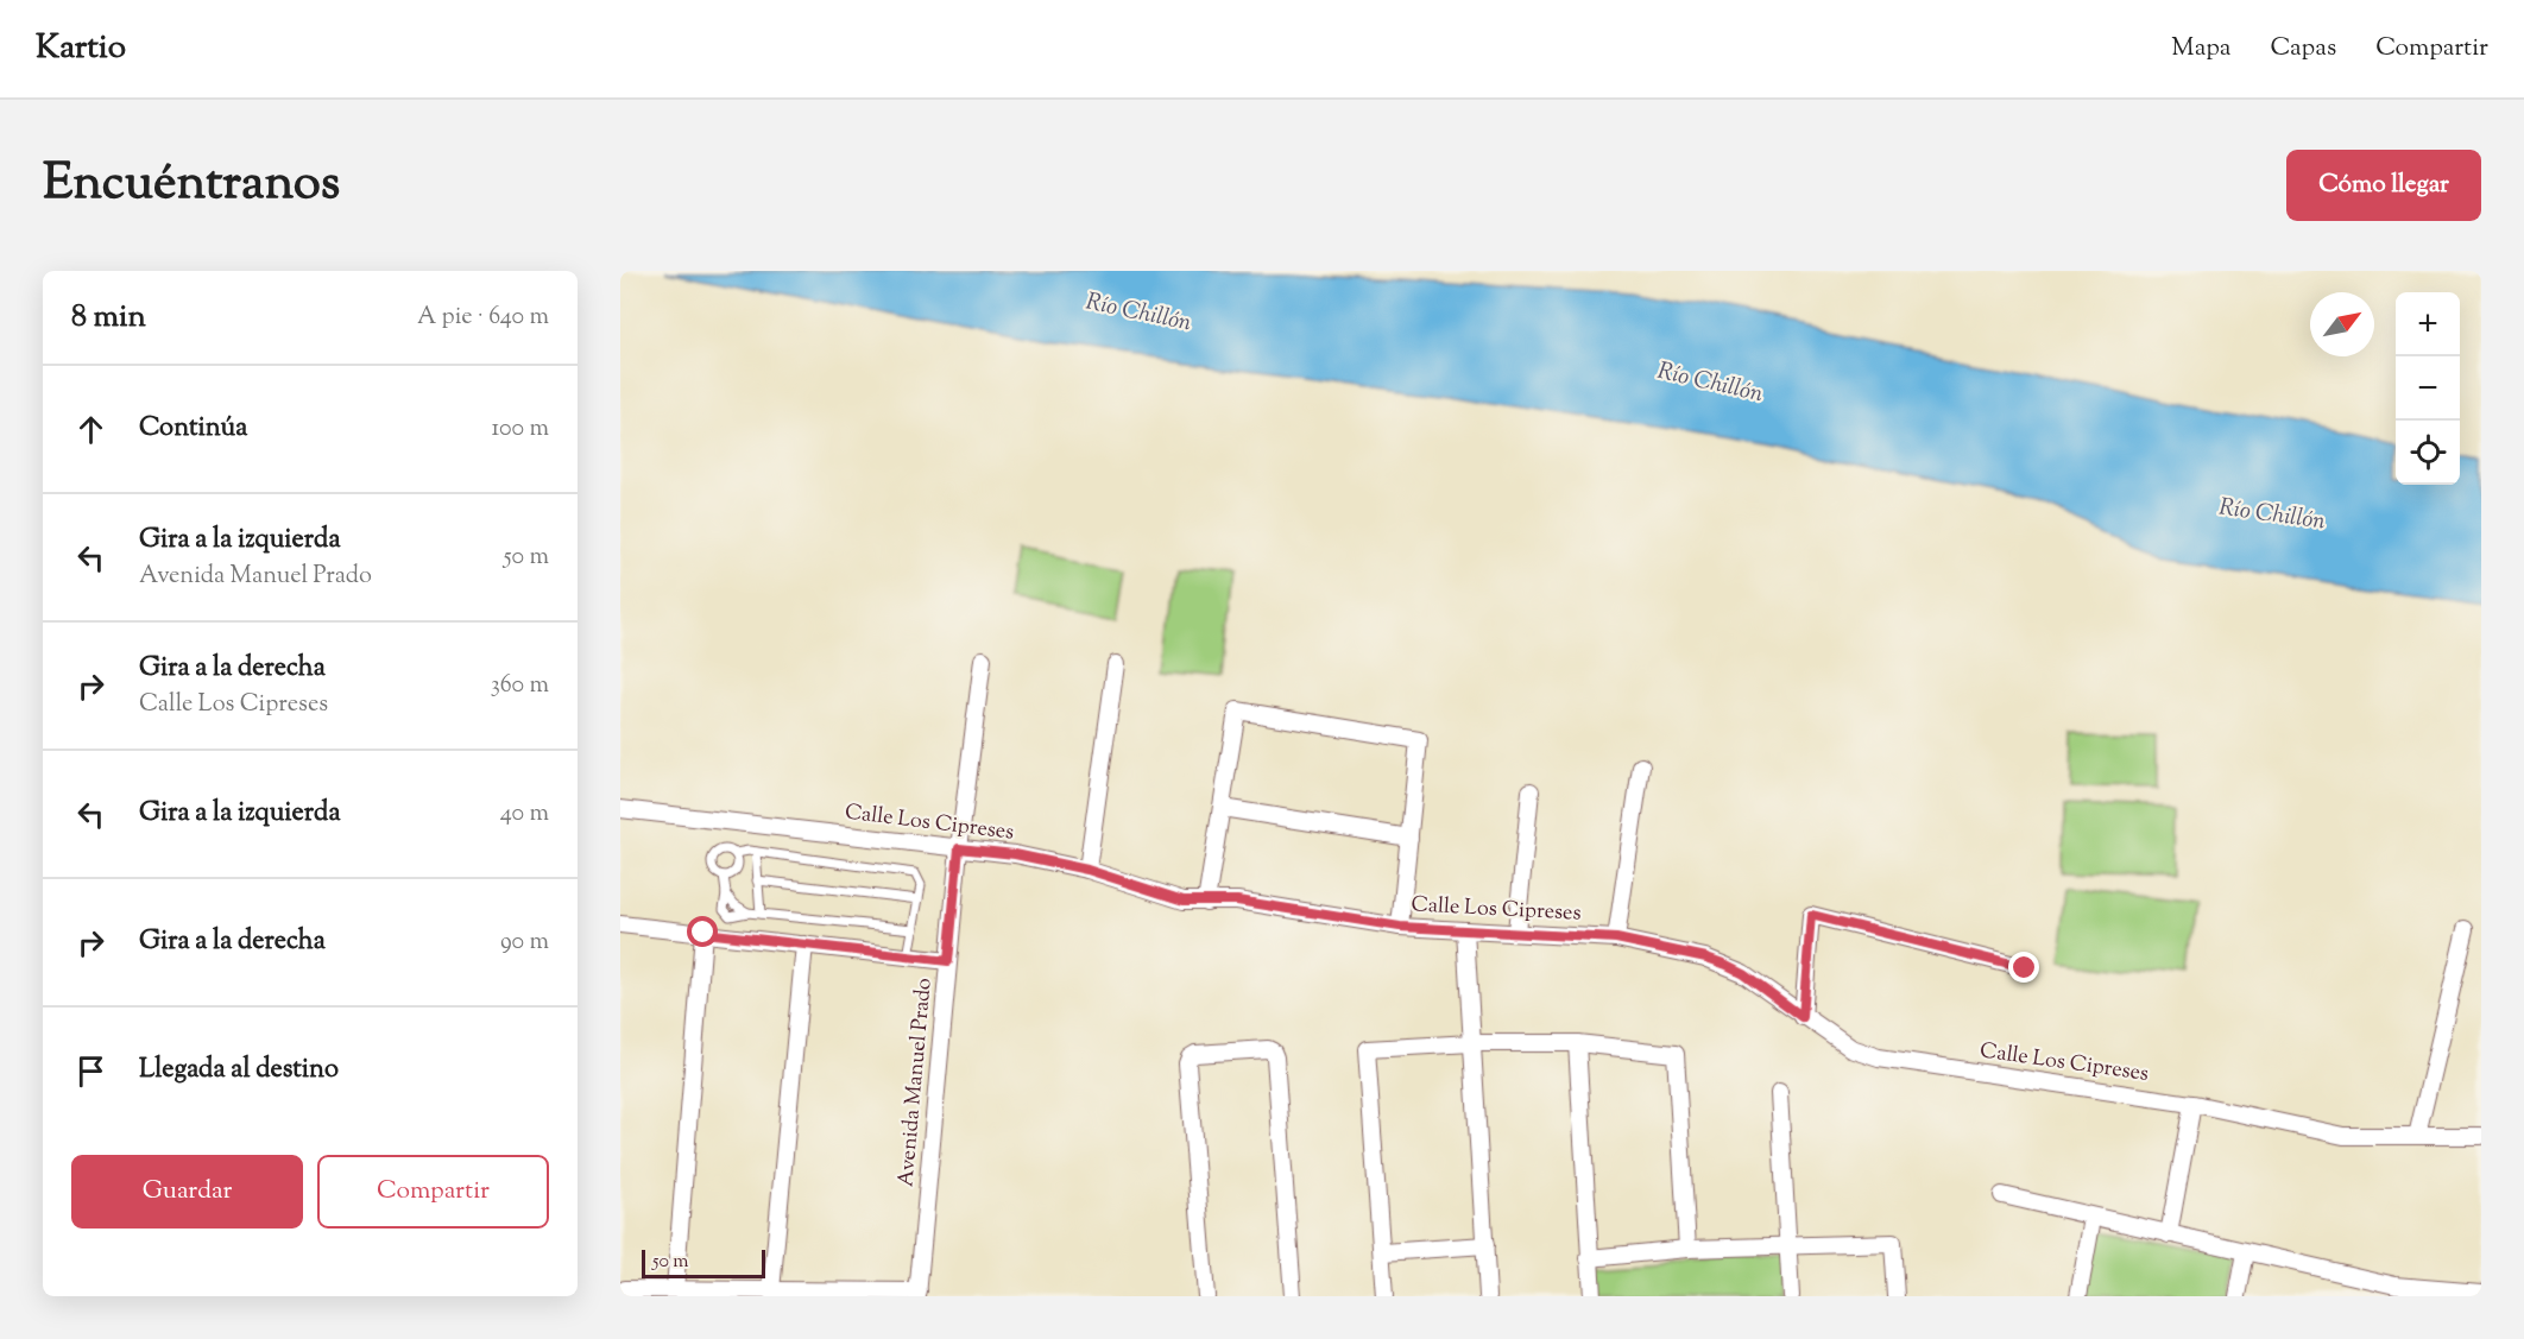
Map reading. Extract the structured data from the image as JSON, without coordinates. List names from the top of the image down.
{
  "streets": {
    "street": ["Calle Los Cipreses", "Avenida Manuel Prado"]
  },
  "crossings": [
    ["Calle Los Cipreses", "Avenida Manuel Prado"]
  ],
  "water": ["Río Chillón"],
  "scale_bar": "50 m",
  "north": "top right",
  "page": {
    "header": "Kartio",
    "nav": ["Mapa", "Capas", "Compartir"],
    "title": "Encuéntranos",
    "buttons": [
      "Cómo llegar",
      ["Guardar", "Compartir"]
    ],
    "heading": ["8 min", "A pie · 640 m"],
    "map_buttons": ["+", "−"],
    "list": [
      ["Continúa", "100 m"],
      ["Gira a la izquierda", "Avenida Manuel Prado", "50 m"],
      ["Gira a la derecha", "Calle Los Cipreses", "360 m"],
      ["Gira a la izquierda", "40 m"],
      ["Gira a la derecha", "90 m"],
      "Llegada al destino"
    ],
    "scale": "50 m"
  }
}
